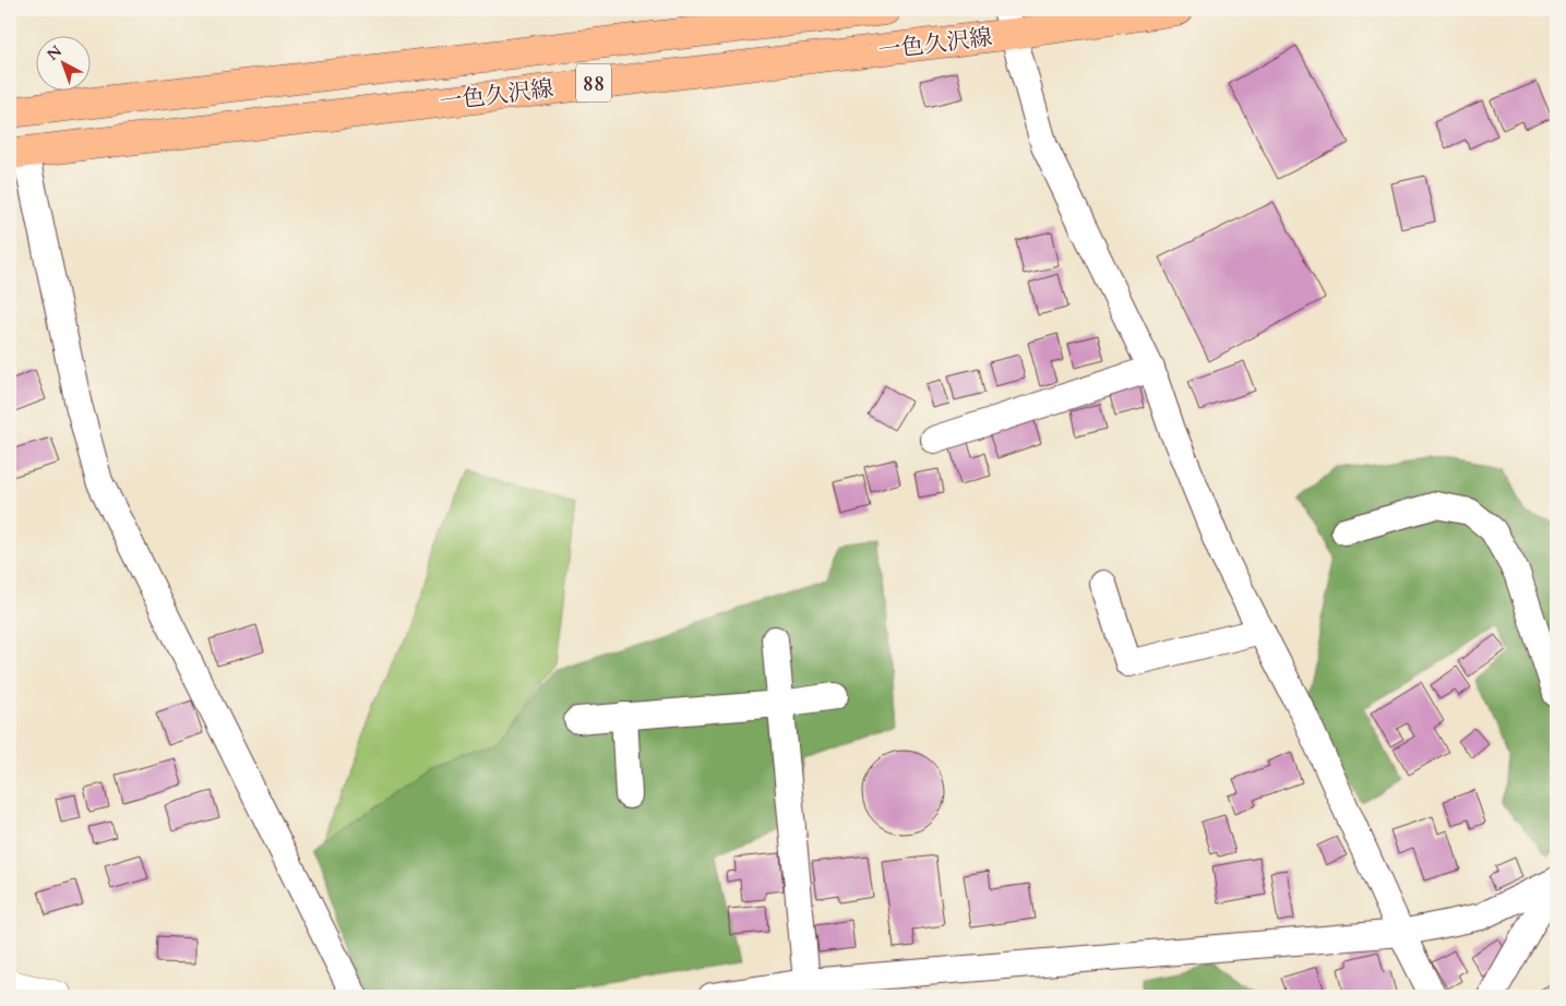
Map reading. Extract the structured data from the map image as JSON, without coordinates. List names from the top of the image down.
{
  "streets": {
    "main road": ["一色久沢線", "88"]
  },
  "north": "top left"
}
